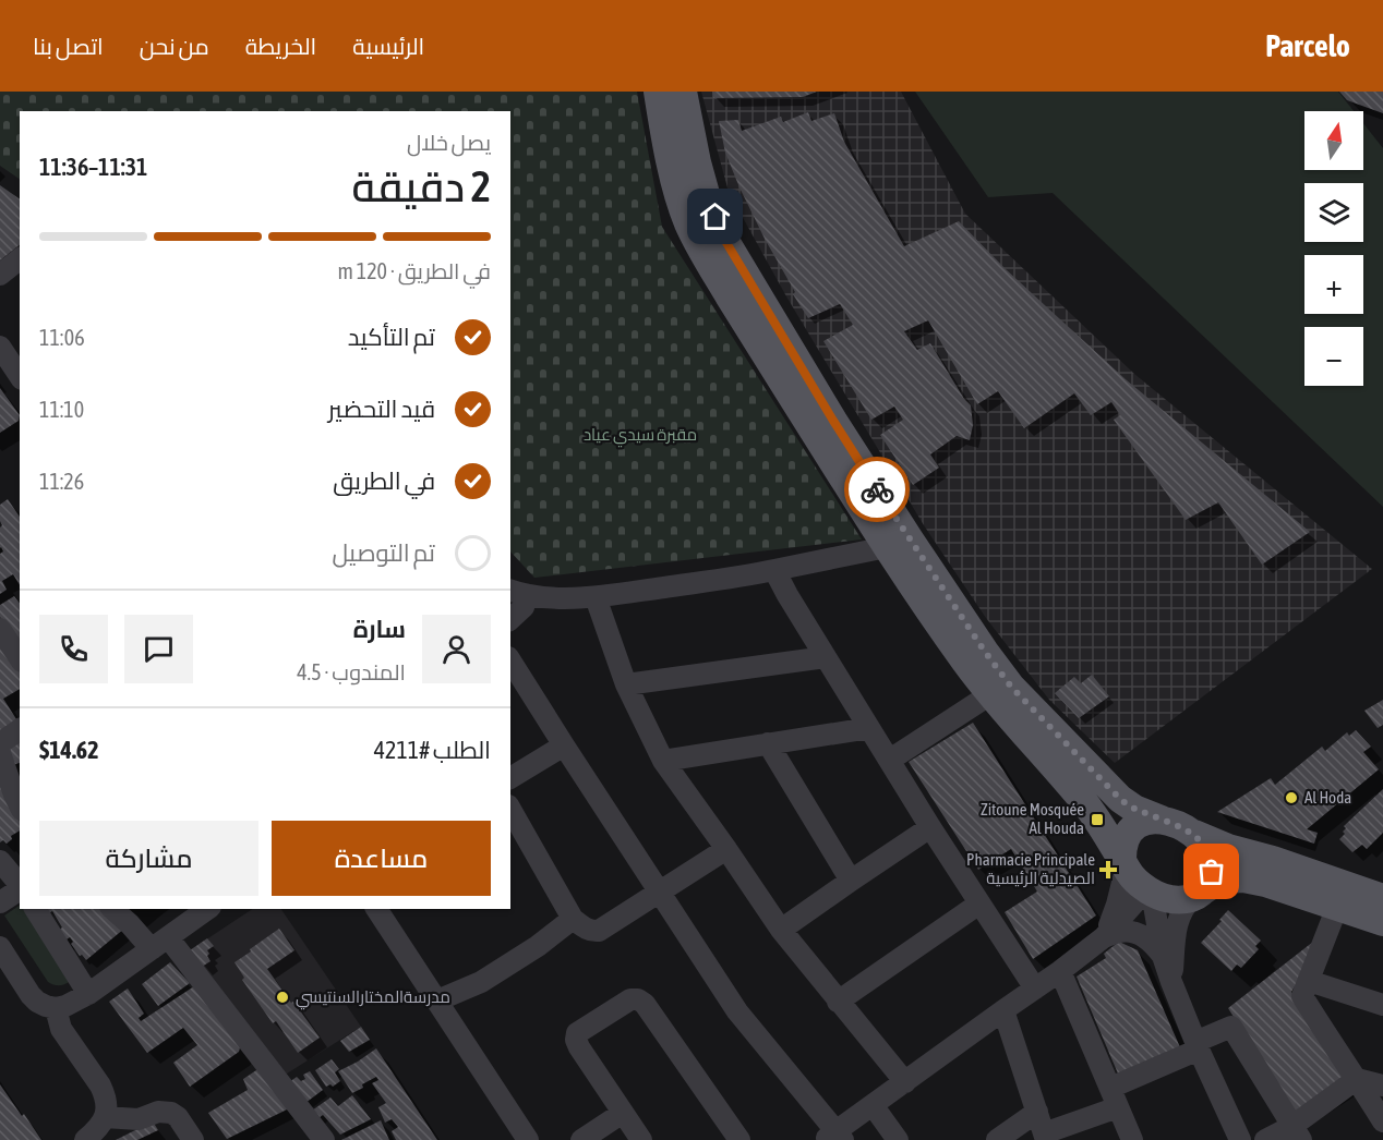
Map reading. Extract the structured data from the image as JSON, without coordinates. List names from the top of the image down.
{
  "parks": ["مقبرة سيدي عياد"],
  "places": {
    "other": ["Al Hoda", "مدرسةالمختارالسنتيسي"],
    "transit": ["Zitoune Mosquée Al Houda"],
    "health": ["Pharmacie Principale الصيدلية الرئيسية"]
  },
  "north": "top",
  "page": {
    "header": "Parcelo",
    "nav": [
      "الرئيسية",
      "الخريطة",
      "من نحن",
      "اتصل بنا"
    ],
    "map_buttons": ["+", "−"],
    "heading": ["2 دقيقة", "يصل خلال", "11:31–11:36"],
    "panel": [
      "سارة",
      "المندوب · 4.5",
      "الطلب #4211",
      "$14.62"
    ],
    "bar": "في الطريق · 120 m",
    "list": [
      ["تم التأكيد", "11:06"],
      ["قيد التحضير", "11:10"],
      ["في الطريق", "11:26"],
      "تم التوصيل"
    ],
    "buttons": ["مساعدة", "مشاركة"]
  }
}
